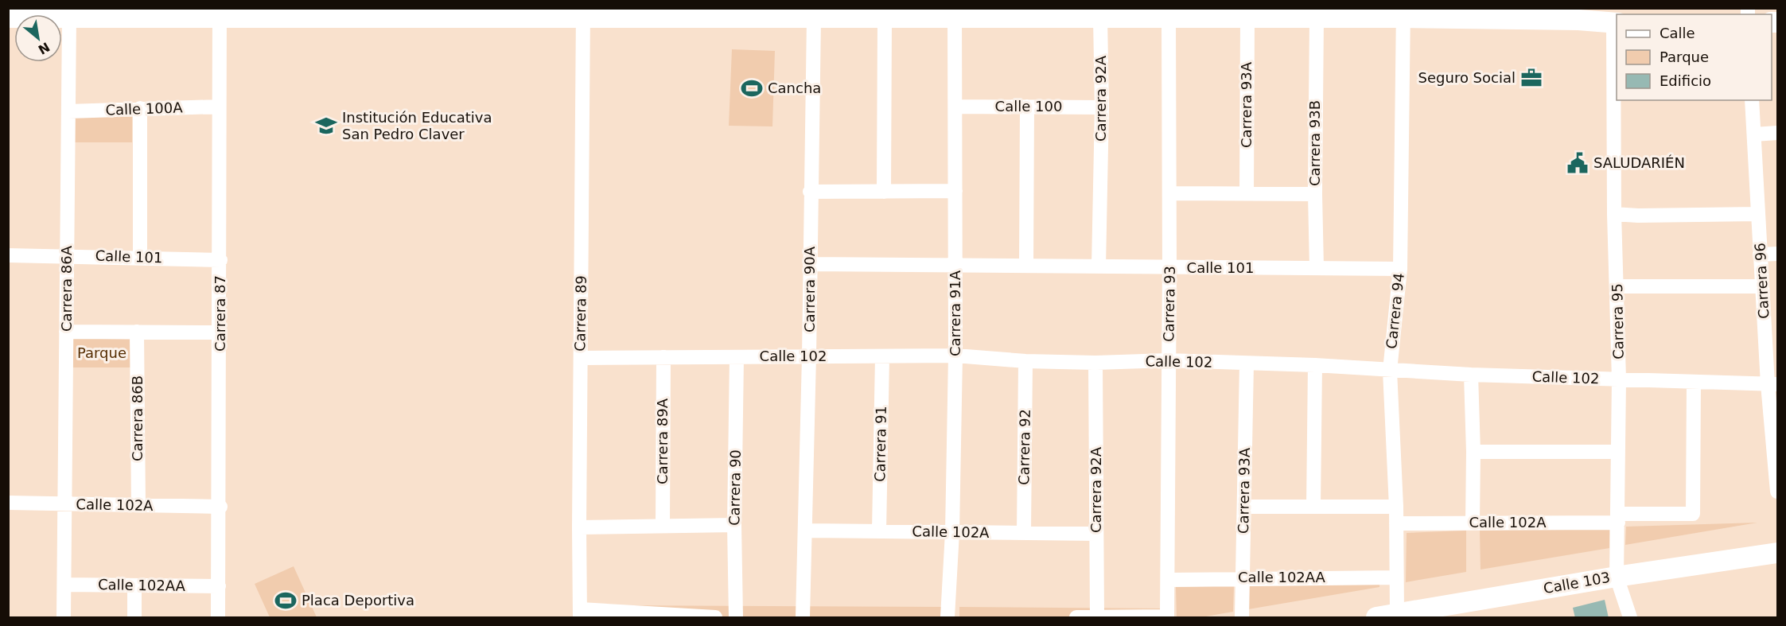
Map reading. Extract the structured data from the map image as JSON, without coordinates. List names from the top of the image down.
{
  "streets": {
    "street": [
      "Carrera 92A",
      "Carrera 93A",
      "Calle 100",
      "Calle 100A",
      "Carrera 93B",
      "Calle 101",
      "Carrera 96",
      "Carrera 86A",
      "Carrera 90A",
      "Carrera 93",
      "Carrera 94",
      "Carrera 87",
      "Carrera 89",
      "Carrera 91A",
      "Carrera 95",
      "Calle 102",
      "Carrera 86B",
      "Carrera 89A",
      "Carrera 91",
      "Carrera 92",
      "Carrera 90",
      "Calle 102A",
      "Calle 102AA",
      "Calle 103"
    ]
  },
  "crossings": [
    ["Carrera 92A", "Calle 100"],
    ["Carrera 92A", "Calle 101"],
    ["Carrera 92A", "Calle 102"],
    ["Carrera 92A", "Calle 102A"],
    ["Carrera 93A", "Calle 102"],
    ["Carrera 93A", "Calle 102AA"],
    ["Calle 100", "Carrera 91A"],
    ["Calle 100A", "Carrera 86A"],
    ["Calle 100A", "Carrera 87"],
    ["Carrera 93B", "Calle 101"],
    ["Calle 101", "Carrera 86A"],
    ["Calle 101", "Carrera 90A"],
    ["Calle 101", "Carrera 93"],
    ["Calle 101", "Carrera 94"],
    ["Calle 101", "Carrera 87"],
    ["Calle 101", "Carrera 91A"],
    ["Carrera 96", "Calle 102"],
    ["Carrera 86A", "Calle 102A"],
    ["Carrera 86A", "Calle 102AA"],
    ["Carrera 90A", "Calle 102"],
    ["Carrera 90A", "Calle 102A"],
    ["Carrera 93", "Calle 102"],
    ["Carrera 93", "Calle 102AA"],
    ["Carrera 94", "Calle 102"],
    ["Carrera 94", "Calle 102A"],
    ["Carrera 94", "Calle 102AA"],
    ["Carrera 94", "Calle 103"],
    ["Carrera 87", "Calle 102A"],
    ["Carrera 87", "Calle 102AA"],
    ["Carrera 89", "Calle 102"],
    ["Carrera 91A", "Calle 102"],
    ["Carrera 91A", "Calle 102A"],
    ["Carrera 95", "Calle 102"],
    ["Carrera 95", "Calle 102A"],
    ["Carrera 95", "Calle 103"],
    ["Calle 102", "Carrera 89A"],
    ["Calle 102", "Carrera 91"],
    ["Calle 102", "Carrera 92"],
    ["Calle 102", "Carrera 90"],
    ["Calle 102", "Calle 102A"],
    ["Carrera 86B", "Calle 102A"],
    ["Carrera 91", "Calle 102A"],
    ["Carrera 92", "Calle 102A"]
  ],
  "parks": ["Parque"],
  "places": {
    "office": ["Seguro Social"],
    "sports": ["Cancha", "Placa Deportiva"],
    "school or university": ["Institución Educativa San Pedro Claver"],
    "public building": ["SALUDARIÉN"]
  },
  "legend": ["Calle", "Parque", "Edificio"],
  "north": "bottom right"
}
